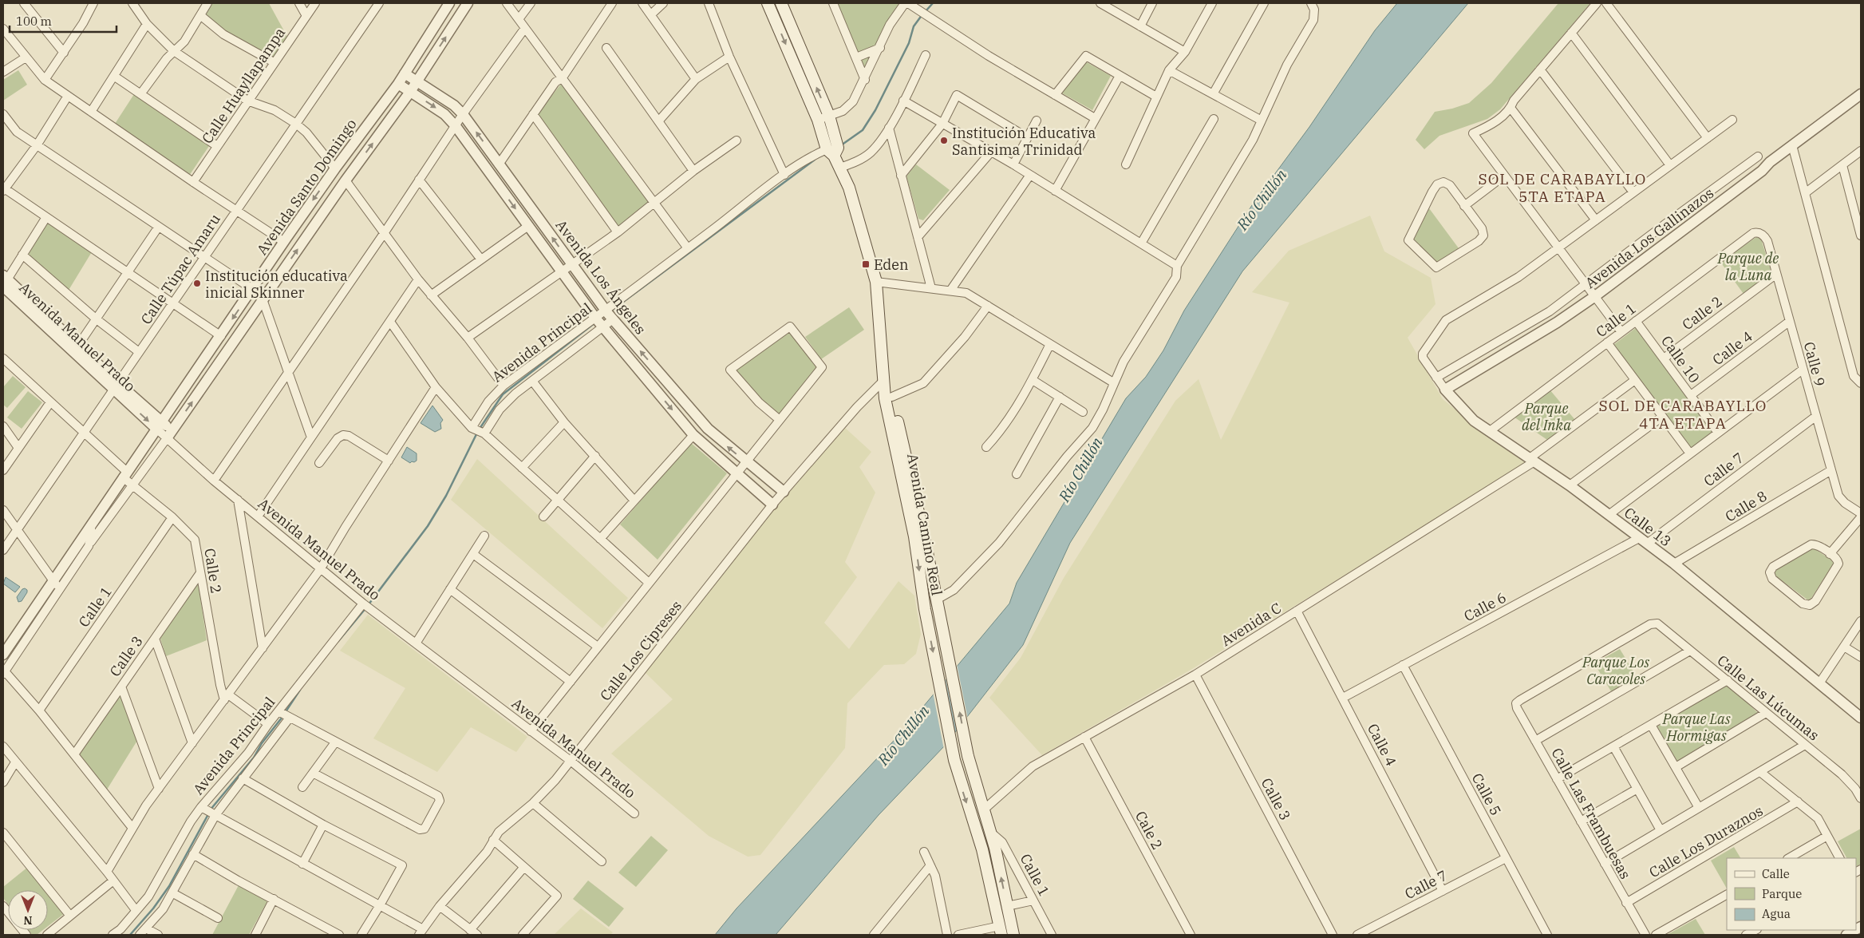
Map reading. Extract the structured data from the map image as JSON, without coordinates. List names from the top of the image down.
{
  "streets": {
    "main road": ["Avenida Camino Real"],
    "street": [
      "Calle Huayllapampa",
      "Avenida Santo Domingo",
      "Avenida Los Gallinazos",
      "Calle Túpac Amaru",
      "Avenida Los Ángeles",
      "Calle 2",
      "Calle 1",
      "Avenida Manuel Prado",
      "Avenida Principal",
      "Calle 4",
      "Calle 10",
      "Calle 9",
      "Calle 7",
      "Calle 8",
      "Calle 13",
      "Calle 6",
      "Avenida C",
      "Calle Los Cipreses",
      "Calle 3",
      "Calle Las Lúcumas",
      "Calle 5",
      "Calle Las Frambuesas",
      "Cale 2",
      "Calle Los Duraznos"
    ]
  },
  "crossings": [
    ["Avenida Santo Domingo", "Avenida Los Ángeles"],
    ["Avenida Santo Domingo", "Calle 2"],
    ["Avenida Santo Domingo", "Avenida Manuel Prado"],
    ["Avenida Los Gallinazos", "Calle 13"],
    ["Calle Túpac Amaru", "Calle 2"],
    ["Calle Túpac Amaru", "Avenida Manuel Prado"],
    ["Avenida Los Ángeles", "Avenida Principal"],
    ["Avenida Los Ángeles", "Calle Los Cipreses"],
    ["Calle 2", "Calle 1"],
    ["Calle 2", "Calle 10"],
    ["Calle 2", "Calle 9"],
    ["Calle 2", "Calle 3"],
    ["Calle 1", "Calle 10"],
    ["Calle 1", "Calle 9"],
    ["Calle 1", "Avenida Camino Real"],
    ["Calle 1", "Calle 13"],
    ["Avenida Manuel Prado", "Avenida Principal"],
    ["Avenida Manuel Prado", "Calle Los Cipreses"],
    ["Avenida Principal", "Avenida Camino Real"],
    ["Calle 4", "Calle 10"],
    ["Calle 4", "Calle 9"],
    ["Calle 4", "Calle 7"],
    ["Calle 4", "Calle 6"],
    ["Calle 4", "Avenida C"],
    ["Calle 9", "Calle 7"],
    ["Calle 9", "Calle 8"],
    ["Calle 7", "Calle 13"],
    ["Calle 7", "Calle 6"],
    ["Calle 7", "Calle 5"],
    ["Calle 8", "Calle 13"],
    ["Avenida Camino Real", "Avenida C"],
    ["Avenida Camino Real", "Calle Los Cipreses"],
    ["Calle 13", "Calle 6"],
    ["Calle 13", "Avenida C"],
    ["Calle 6", "Calle 5"],
    ["Avenida C", "Calle 3"],
    ["Avenida C", "Cale 2"],
    ["Calle Las Lúcumas", "Calle Las Frambuesas"],
    ["Calle Las Frambuesas", "Calle Los Duraznos"]
  ],
  "districts": ["SOL DE CARABAYLLO 5TA ETAPA", "SOL DE CARABAYLLO 4TA ETAPA"],
  "water": ["Río Chillón"],
  "parks": [
    "Parque de la Luna",
    "Parque del Inka",
    "Parque Los Caracoles",
    "Parque Las Hormigas"
  ],
  "places": {
    "other": ["Institución Educativa Santisima Trinidad", "Institución educativa inicial Skinner"],
    "transit": ["Eden"]
  },
  "legend": ["Calle", "Parque", "Agua"],
  "scale_bar": "100 m",
  "north": "bottom"
}
